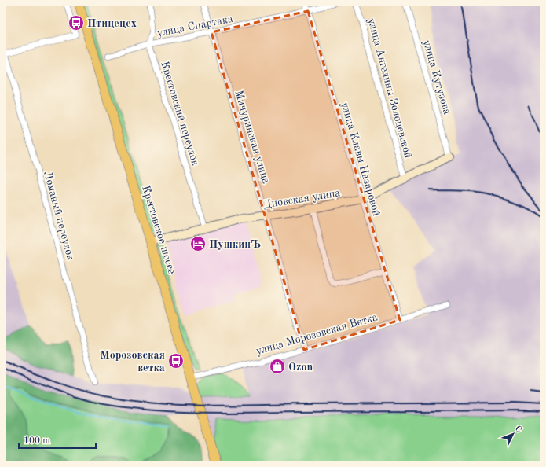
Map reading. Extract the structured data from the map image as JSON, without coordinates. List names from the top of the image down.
{
  "streets": {
    "main road": ["Крестовское шоссе"],
    "street": [
      "улица Спартака",
      "улица Кутузова",
      "улица Ангелины Золоцевской",
      "Крестовский переулок",
      "Мичуринская улица",
      "улица Клавы Назаровой",
      "Дновская улица",
      "Ломаный переулок",
      "улица Морозовская Ветка"
    ]
  },
  "crossings": [
    ["улица Спартака", "Крестовский переулок"],
    ["улица Спартака", "Мичуринская улица"],
    ["улица Спартака", "улица Клавы Назаровой"],
    ["улица Кутузова", "Дновская улица"],
    ["улица Ангелины Золоцевской", "Дновская улица"],
    ["Крестовский переулок", "Дновская улица"],
    ["Мичуринская улица", "Дновская улица"],
    ["Мичуринская улица", "улица Морозовская Ветка"],
    ["улица Клавы Назаровой", "Дновская улица"],
    ["улица Клавы Назаровой", "улица Морозовская Ветка"],
    ["Дновская улица", "Крестовское шоссе"],
    ["Крестовское шоссе", "улица Морозовская Ветка"]
  ],
  "places": {
    "bus stop": ["Птицецех", "Морозовская ветка"],
    "hotel": ["ПушкинЪ"],
    "shop": ["Ozon"]
  },
  "scale_bar": "100 m",
  "north": "top right"
}
